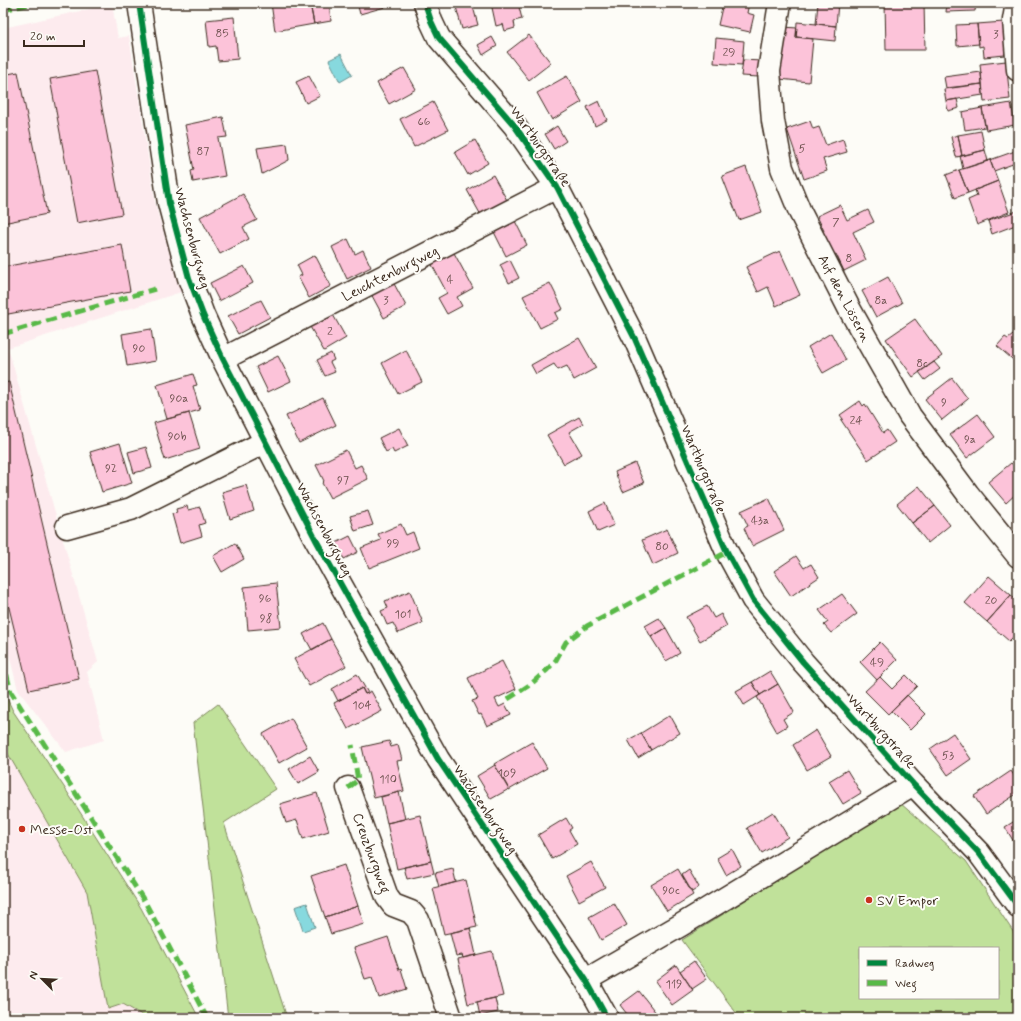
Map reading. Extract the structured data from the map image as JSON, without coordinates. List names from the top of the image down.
{
  "streets": {
    "street": [
      "Wartburgstraße",
      "Wachsenburgweg",
      "Leuchtenburgweg",
      "Auf den Lösern",
      "Creuzburgweg"
    ]
  },
  "crossings": [
    ["Wartburgstraße", "Wachsenburgweg"],
    ["Wartburgstraße", "Leuchtenburgweg"],
    ["Wachsenburgweg", "Leuchtenburgweg"]
  ],
  "places": ["Messe-Ost", "SV Empor"],
  "house_numbers": [
    "85",
    "3",
    "29",
    "66",
    "5",
    "87",
    "7",
    "8",
    "4",
    "3",
    "8a",
    "2",
    "90",
    "8c",
    "90a",
    "9",
    "24",
    "90b",
    "9a",
    "92",
    "97",
    "43a",
    "99",
    "80",
    "96",
    "20",
    "101",
    "98",
    "49",
    "104",
    "53",
    "109",
    "110",
    "90c",
    "119"
  ],
  "legend": ["Radweg", "Weg"],
  "scale_bar": "20 m",
  "north": "top left"
}
